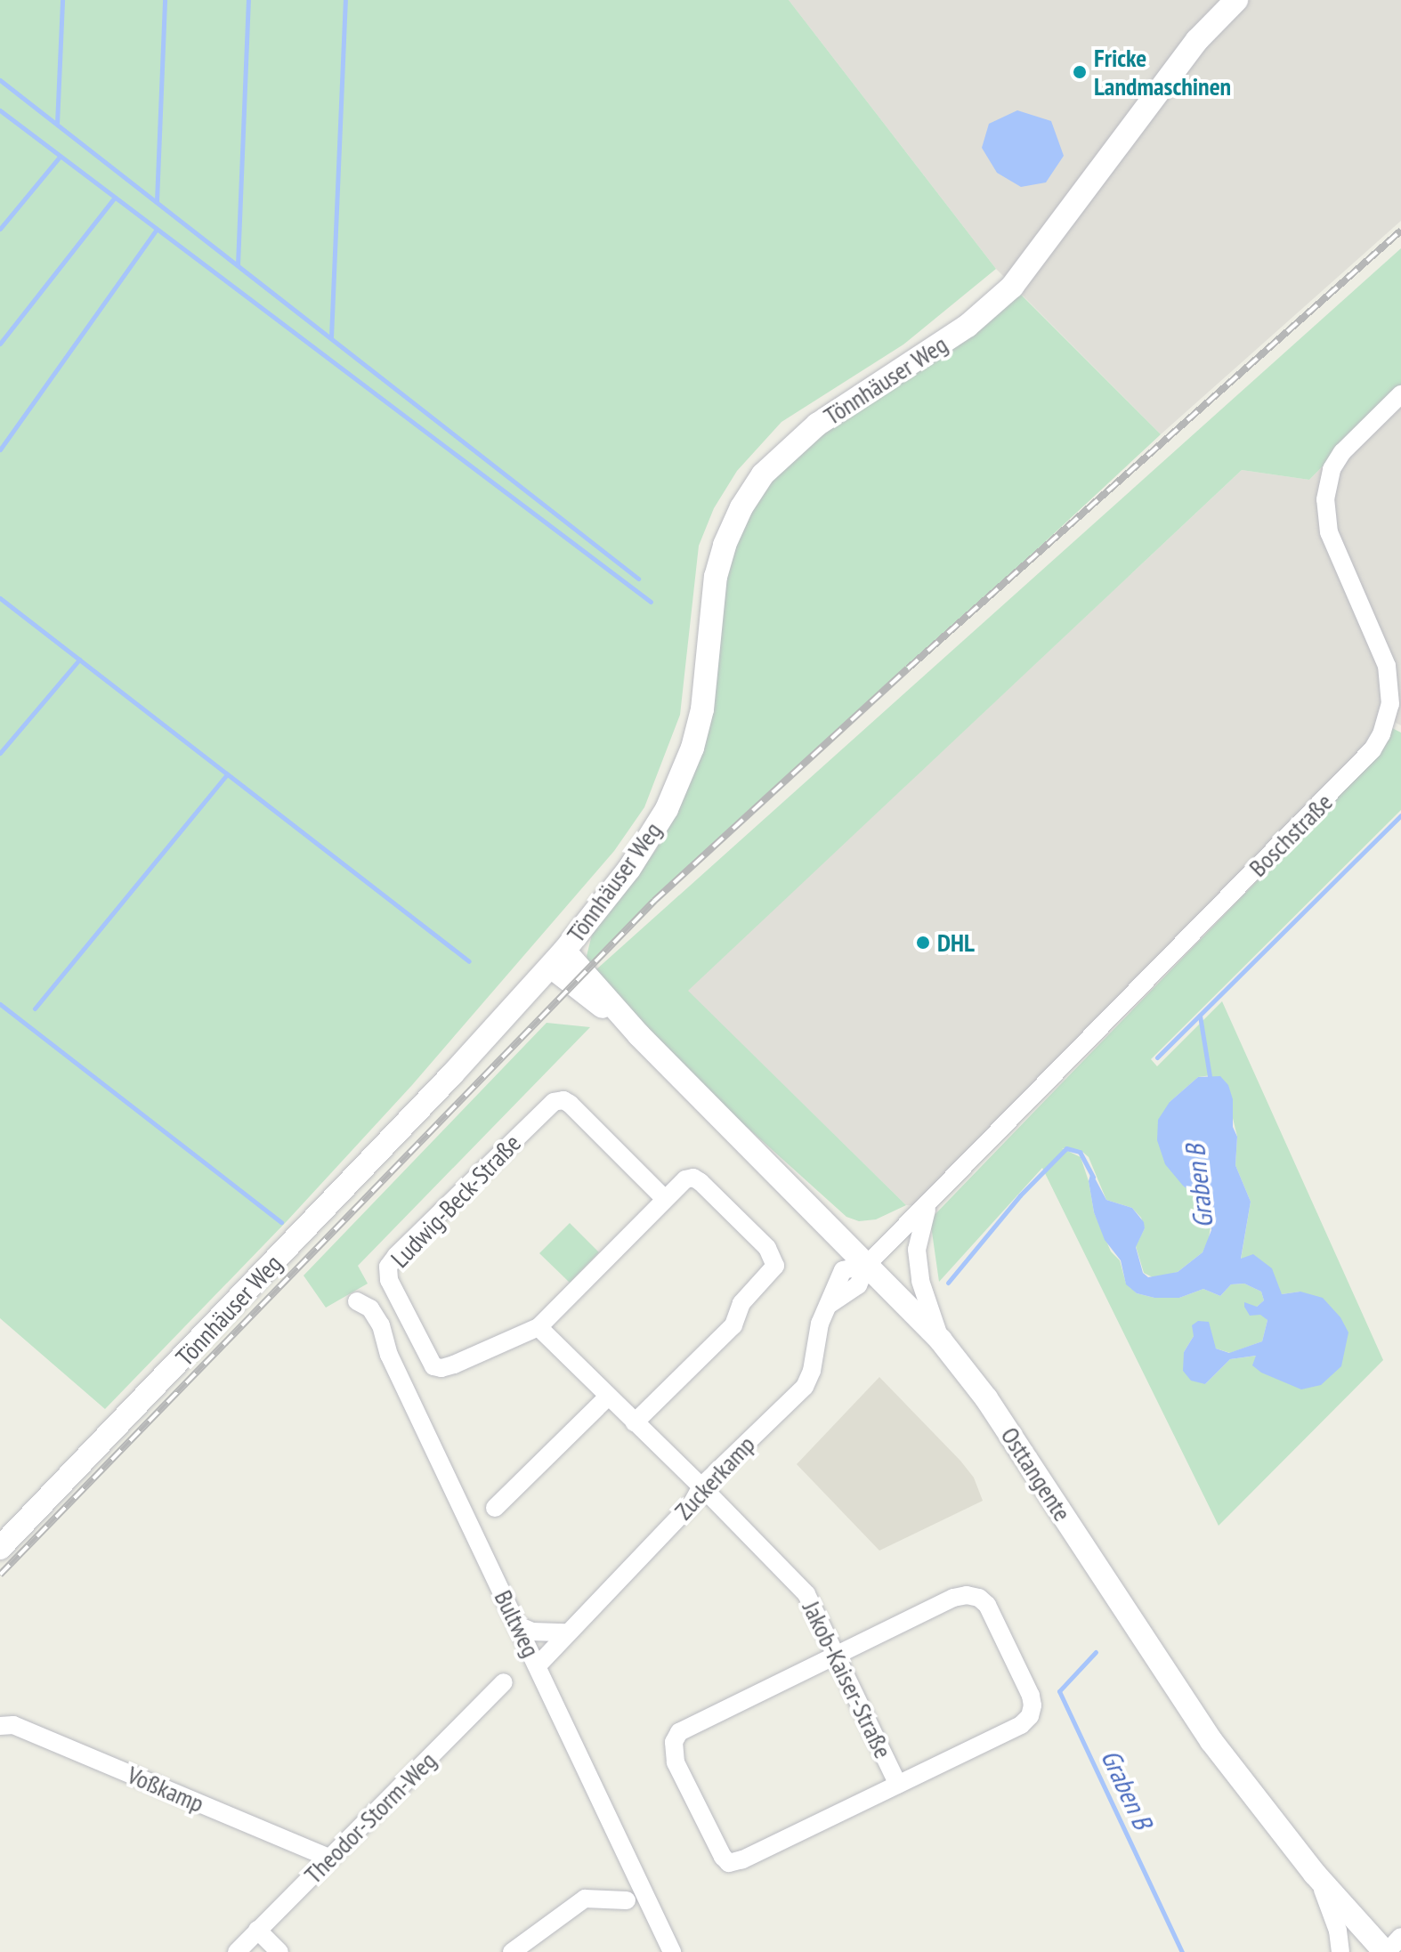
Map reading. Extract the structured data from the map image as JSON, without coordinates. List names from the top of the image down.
{
  "streets": {
    "main road": ["Tönnhäuser Weg", "Osttangente"],
    "street": [
      "Boschstraße",
      "Ludwig-Beck-Straße",
      "Zuckerkamp",
      "Bultweg",
      "Jakob-Kaiser-Straße",
      "Voßkamp",
      "Theodor-Storm-Weg"
    ]
  },
  "crossings": [
    ["Tönnhäuser Weg", "Osttangente"],
    ["Boschstraße", "Osttangente"],
    ["Boschstraße", "Zuckerkamp"],
    ["Osttangente", "Zuckerkamp"],
    ["Zuckerkamp", "Bultweg"],
    ["Zuckerkamp", "Jakob-Kaiser-Straße"],
    ["Voßkamp", "Theodor-Storm-Weg"]
  ],
  "water": ["Graben B"],
  "places": ["Fricke Landmaschinen", "DHL"]
}
